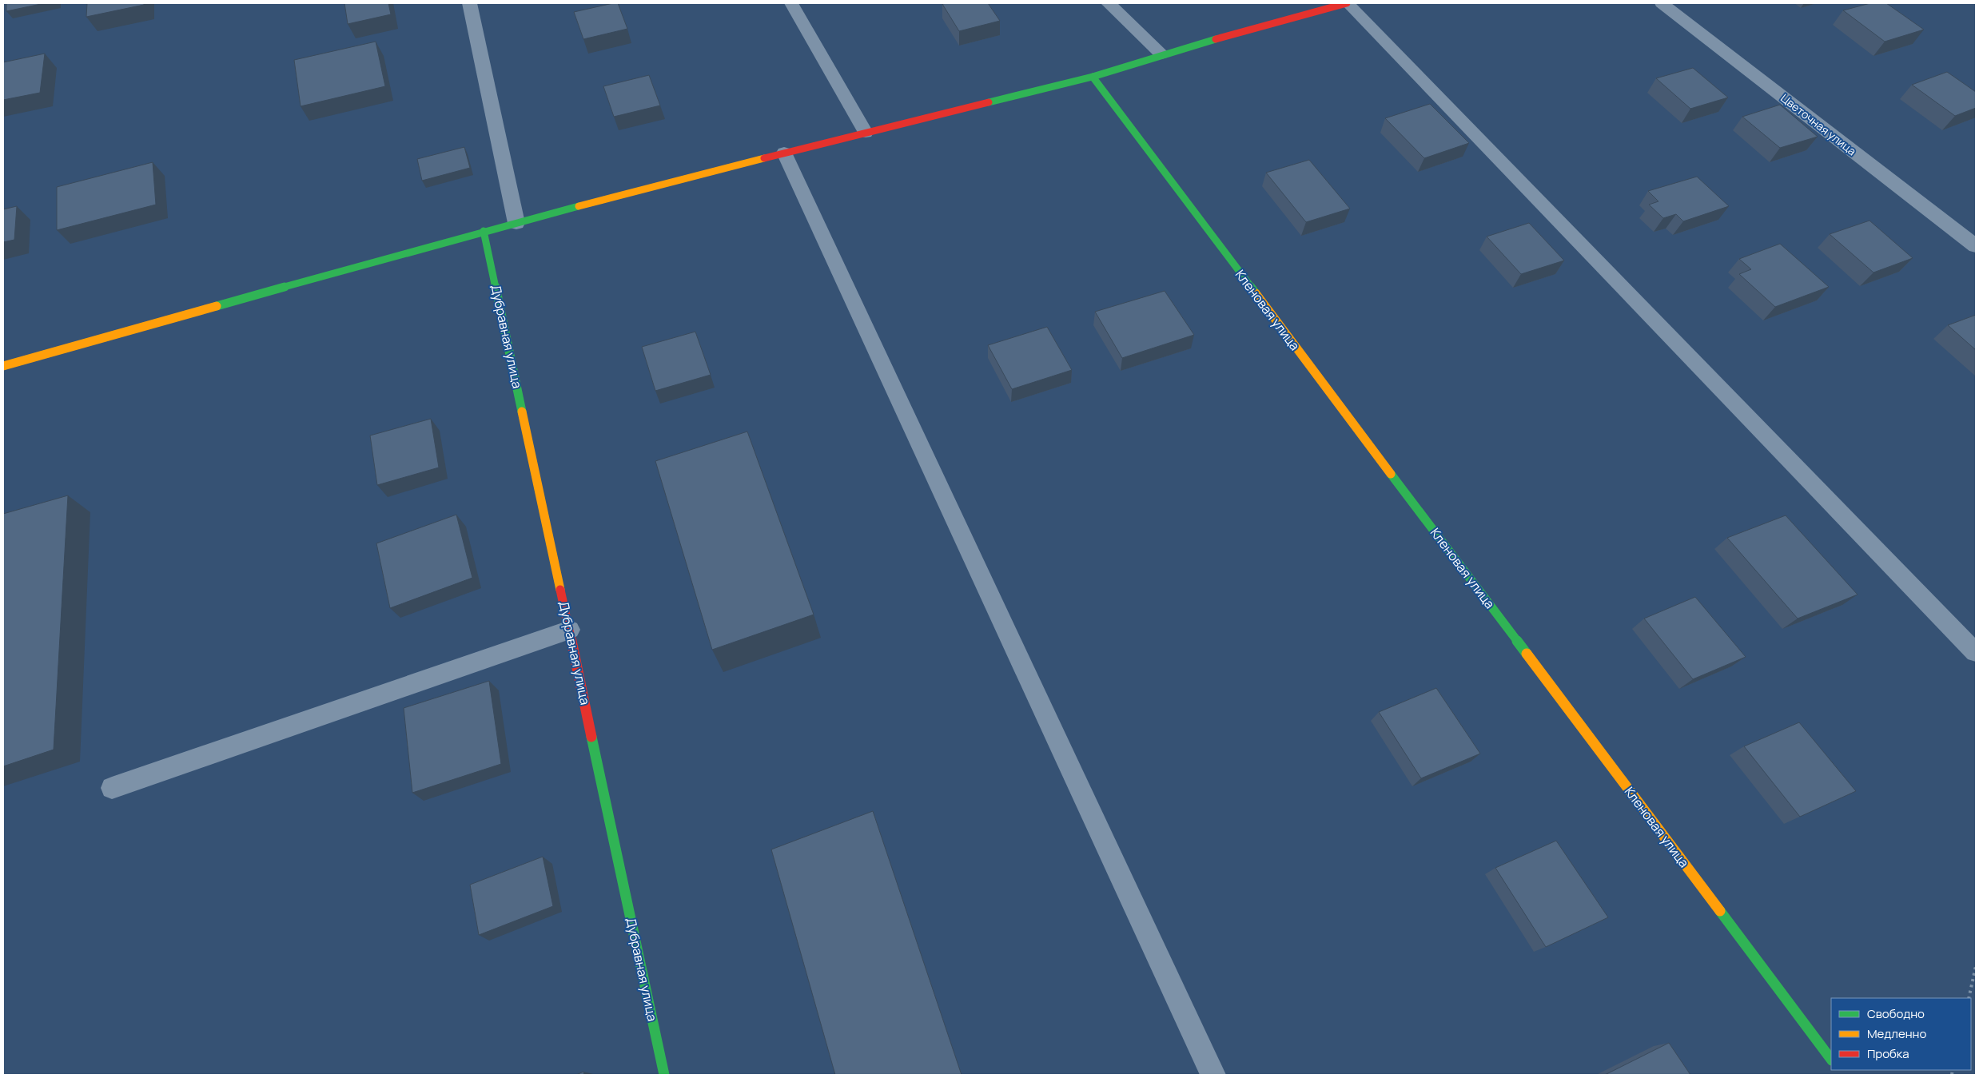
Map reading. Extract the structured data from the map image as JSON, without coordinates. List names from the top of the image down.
{
  "streets": {
    "street": ["Цветочная улица", "Кленовая улица", "Дубравная улица"]
  },
  "legend": ["Свободно", "Медленно", "Пробка"]
}
